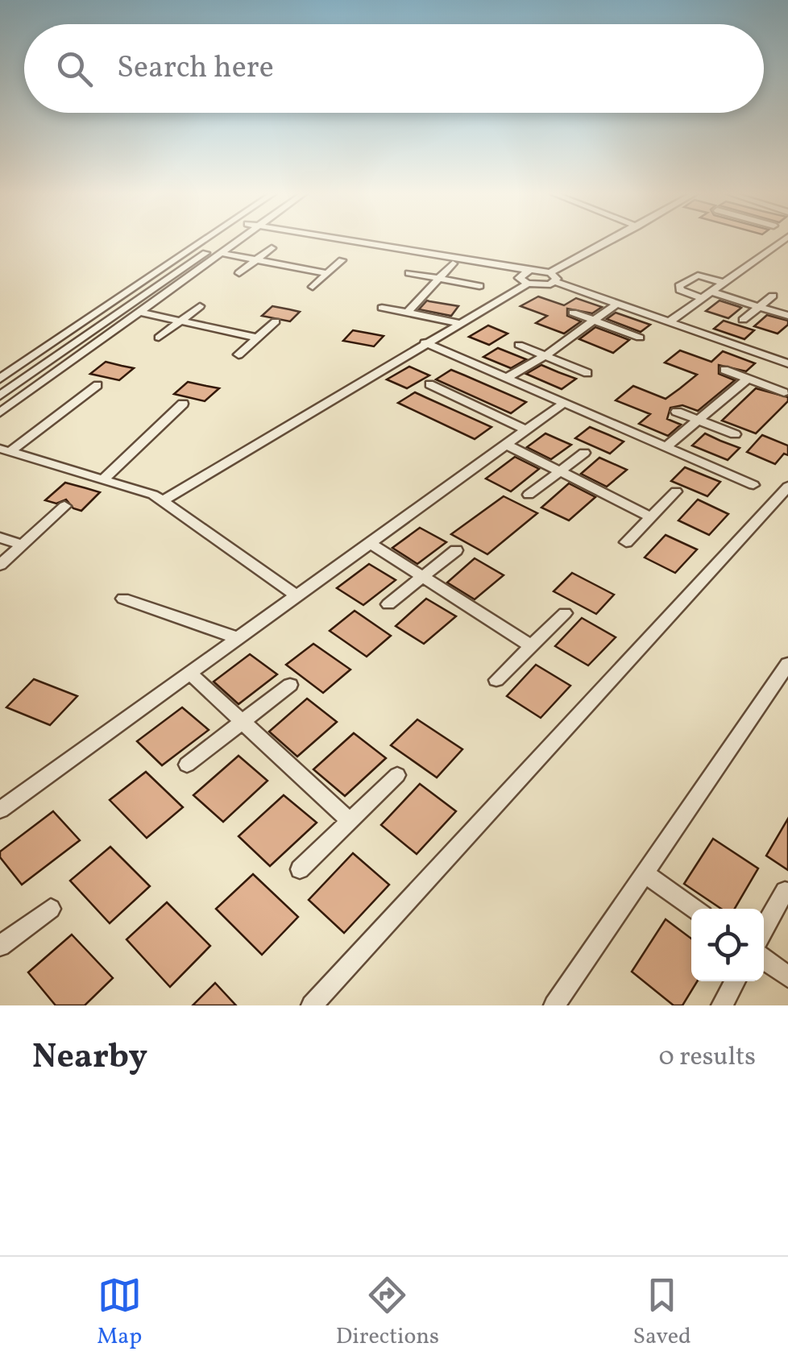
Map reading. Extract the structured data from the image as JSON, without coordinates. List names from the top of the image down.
{
  "page": {
    "search": "Search here",
    "heading": ["Nearby", "0 results"],
    "nav": ["Map", "Directions", "Saved"]
  }
}
